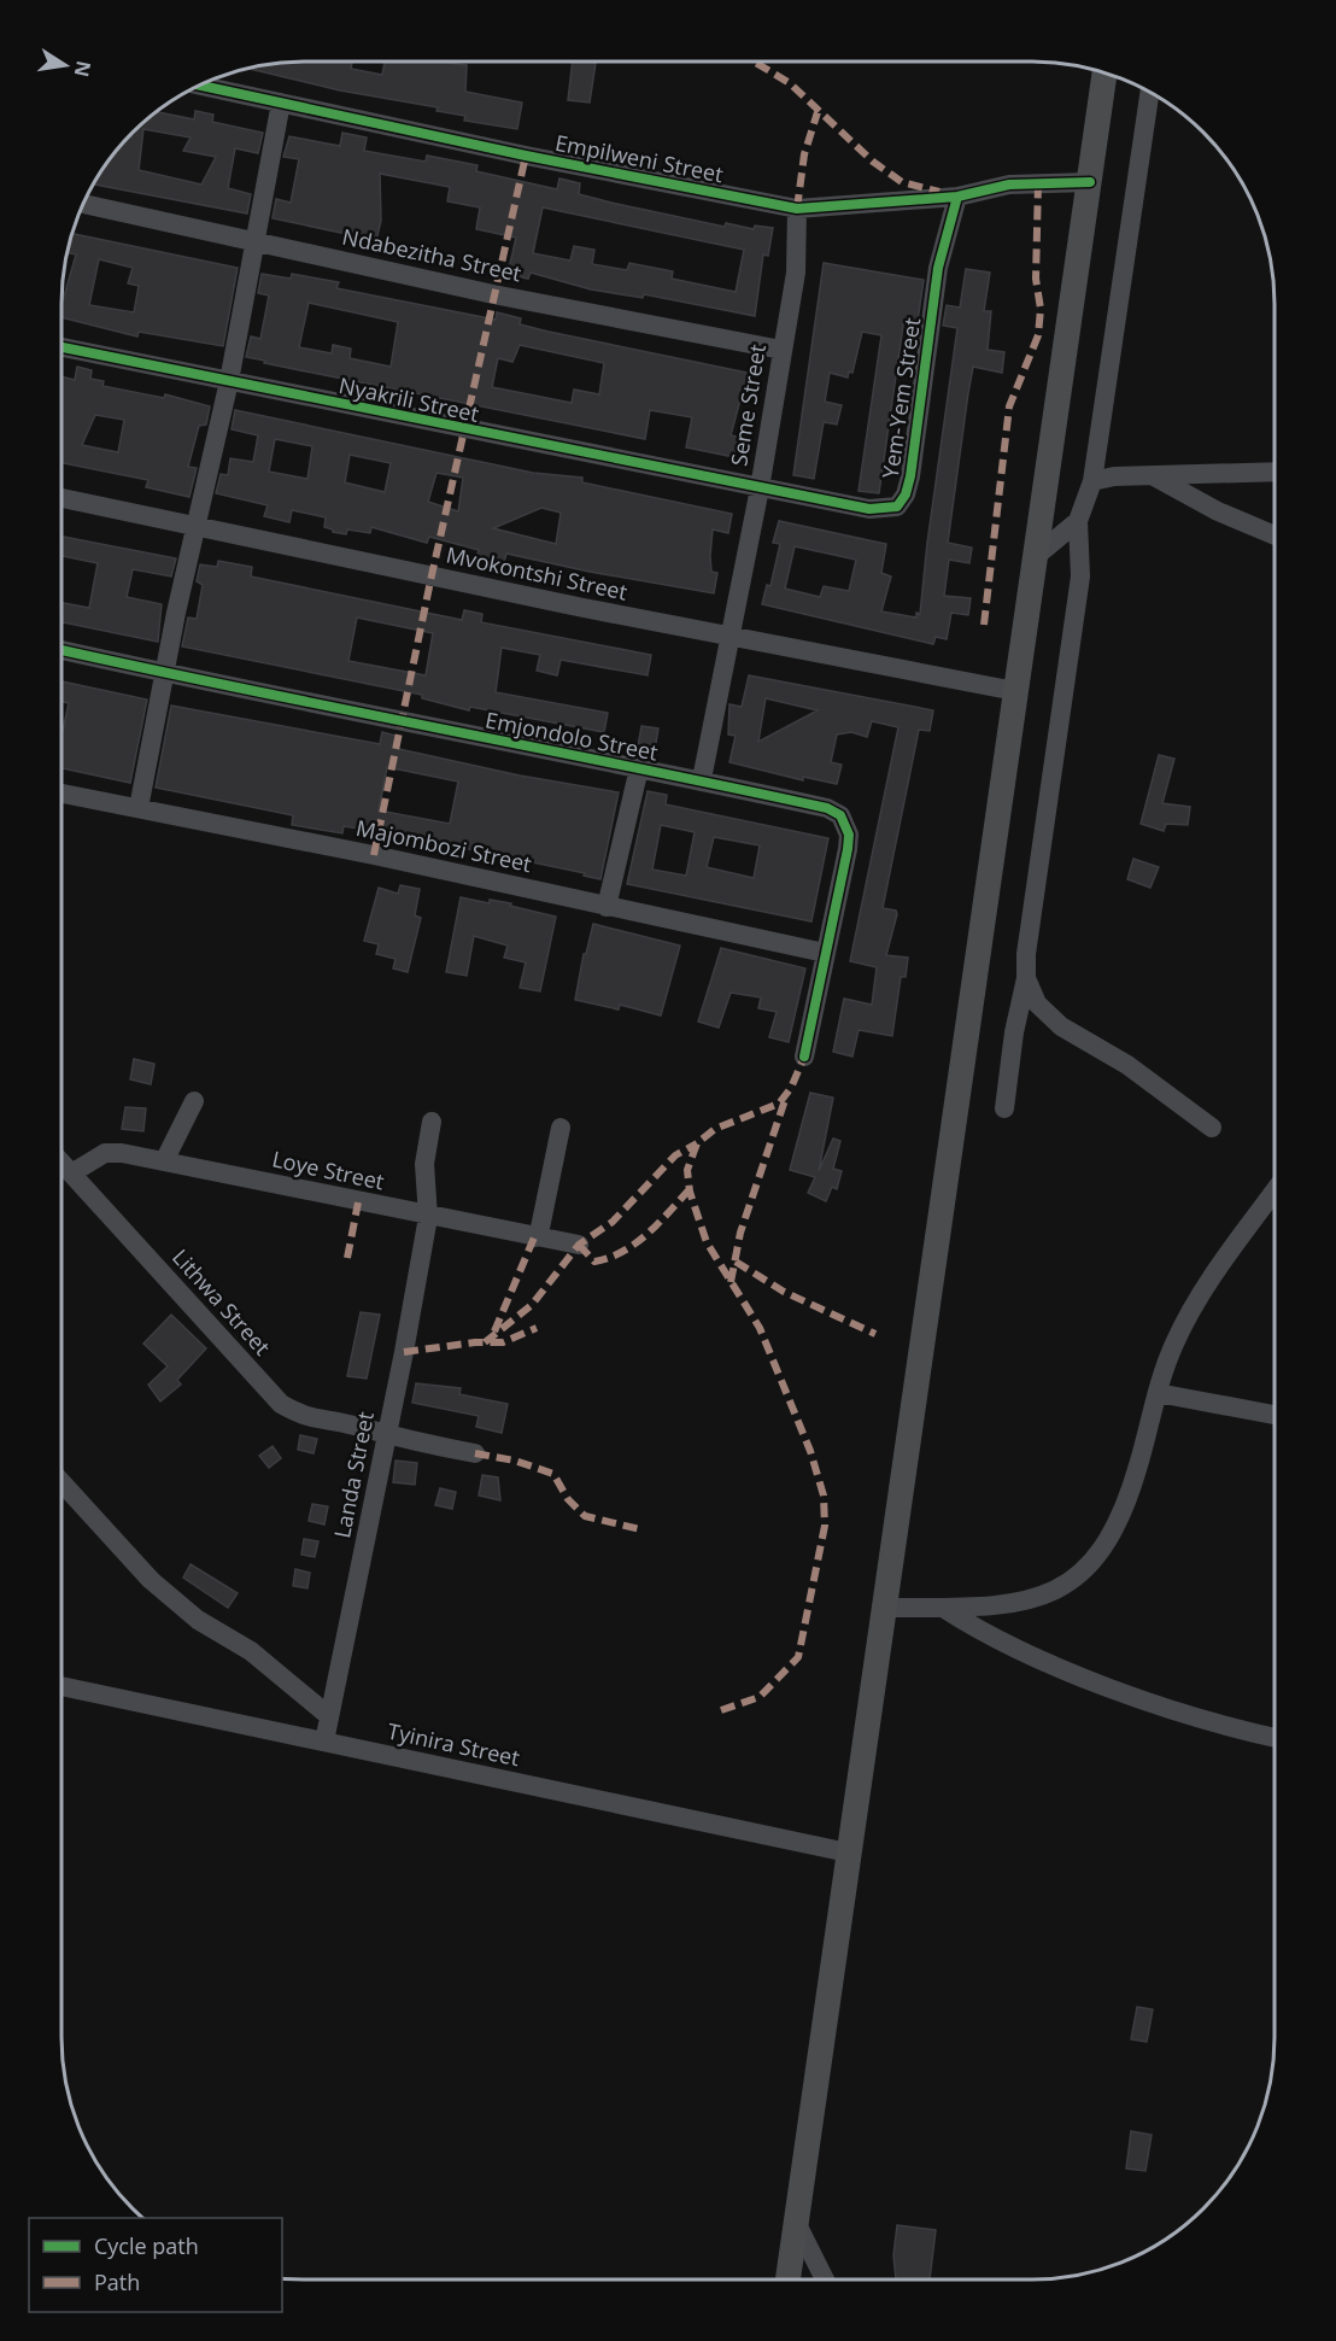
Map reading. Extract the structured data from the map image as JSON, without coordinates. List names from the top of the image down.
{
  "streets": {
    "street": [
      "Empilweni Street",
      "Ndabezitha Street",
      "Yem-Yem Street",
      "Nyakrili Street",
      "Seme Street",
      "Mvokontshi Street",
      "Emjondolo Street",
      "Majombozi Street",
      "Loye Street",
      "Lithwa Street",
      "Landa Street",
      "Tyinira Street"
    ]
  },
  "crossings": [
    ["Empilweni Street", "Yem-Yem Street"],
    ["Empilweni Street", "Seme Street"],
    ["Ndabezitha Street", "Seme Street"],
    ["Yem-Yem Street", "Nyakrili Street"],
    ["Yem-Yem Street", "Seme Street"],
    ["Nyakrili Street", "Seme Street"],
    ["Seme Street", "Mvokontshi Street"],
    ["Seme Street", "Emjondolo Street"],
    ["Emjondolo Street", "Majombozi Street"],
    ["Loye Street", "Lithwa Street"],
    ["Loye Street", "Landa Street"],
    ["Lithwa Street", "Landa Street"],
    ["Landa Street", "Tyinira Street"]
  ],
  "legend": ["Cycle path", "Path"],
  "north": "right"
}
